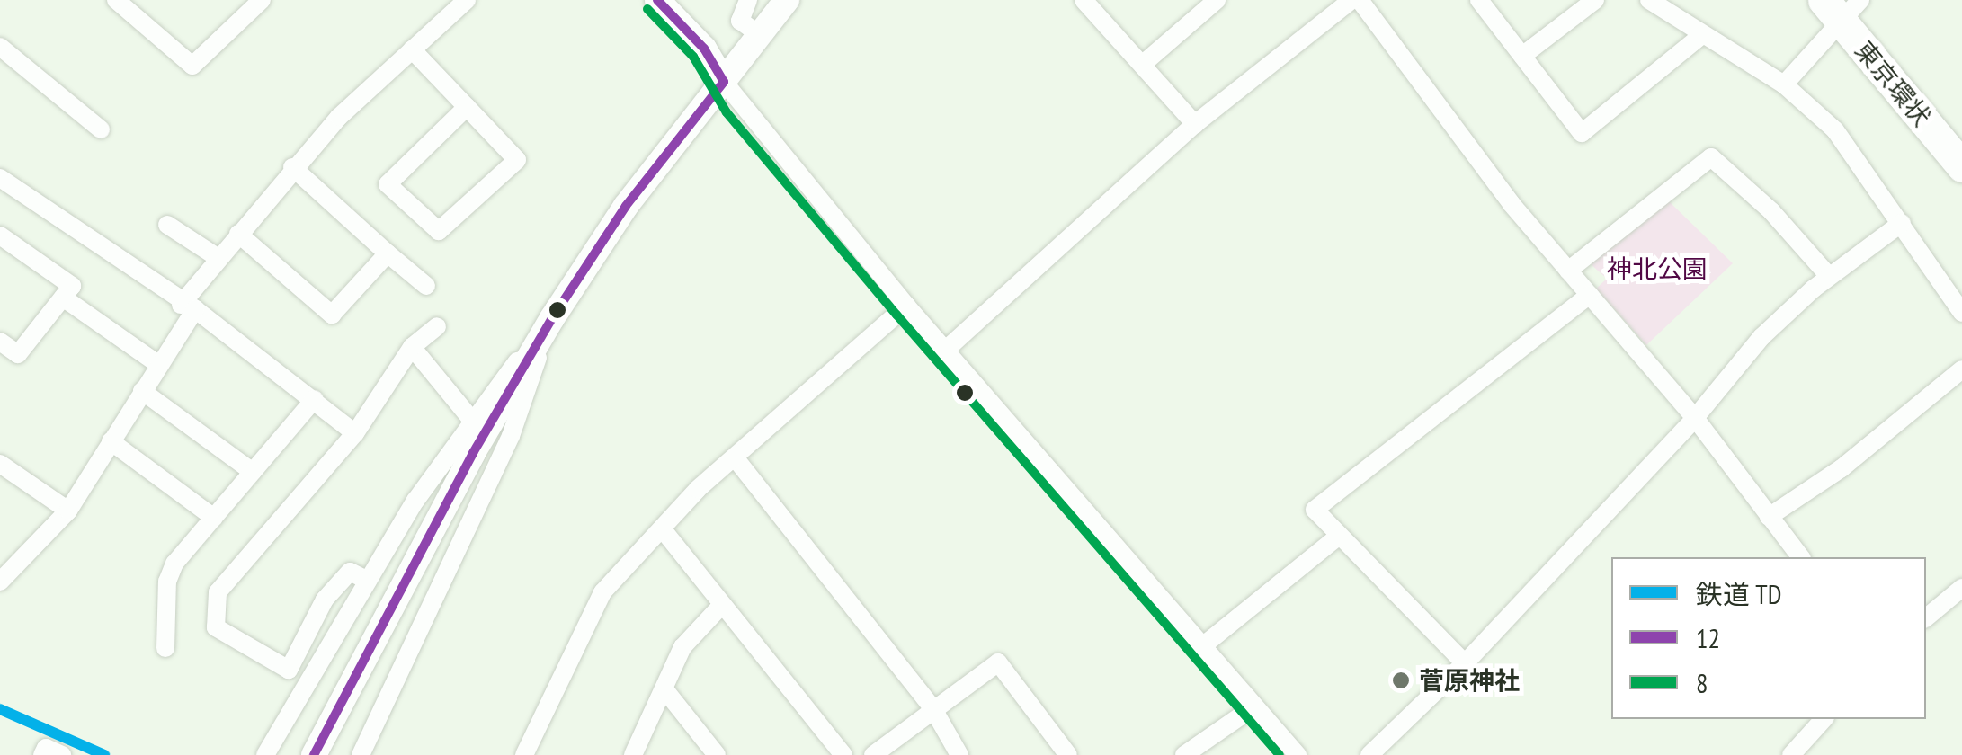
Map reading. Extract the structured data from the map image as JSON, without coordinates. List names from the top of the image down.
{
  "streets": {
    "highway": ["東京環状"]
  },
  "parks": ["神北公園"],
  "places": ["菅原神社"],
  "lines": ["transit line 12", "transit line 8", "rail line TD"],
  "legend": ["鉄道 TD", "12", "8"]
}
